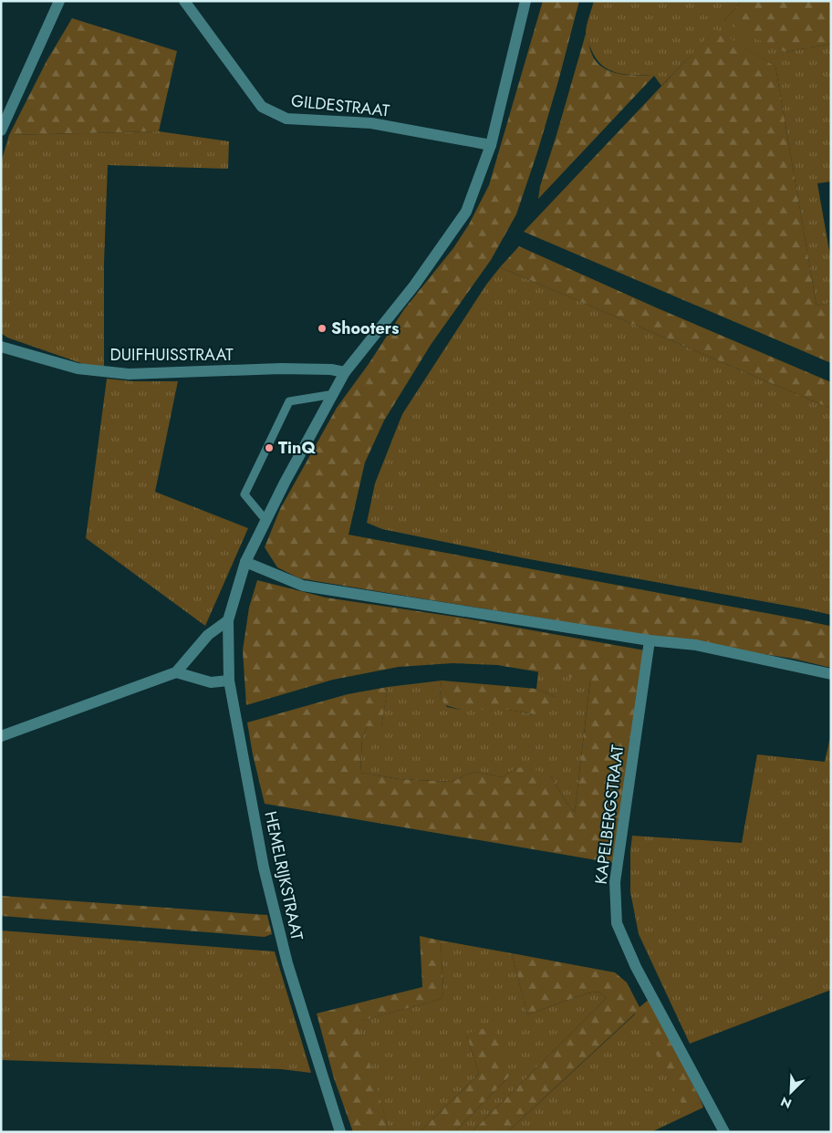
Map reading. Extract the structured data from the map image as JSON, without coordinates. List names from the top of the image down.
{
  "streets": {
    "street": [
      "GILDESTRAAT",
      "DUIFHUISSTRAAT",
      "KAPELBERGSTRAAT",
      "HEMELRIJKSTRAAT"
    ]
  },
  "crossings": [
    ["GILDESTRAAT", "HEMELRIJKSTRAAT"],
    ["DUIFHUISSTRAAT", "HEMELRIJKSTRAAT"]
  ],
  "places": ["Shooters", "TinQ"],
  "north": "bottom left"
}
